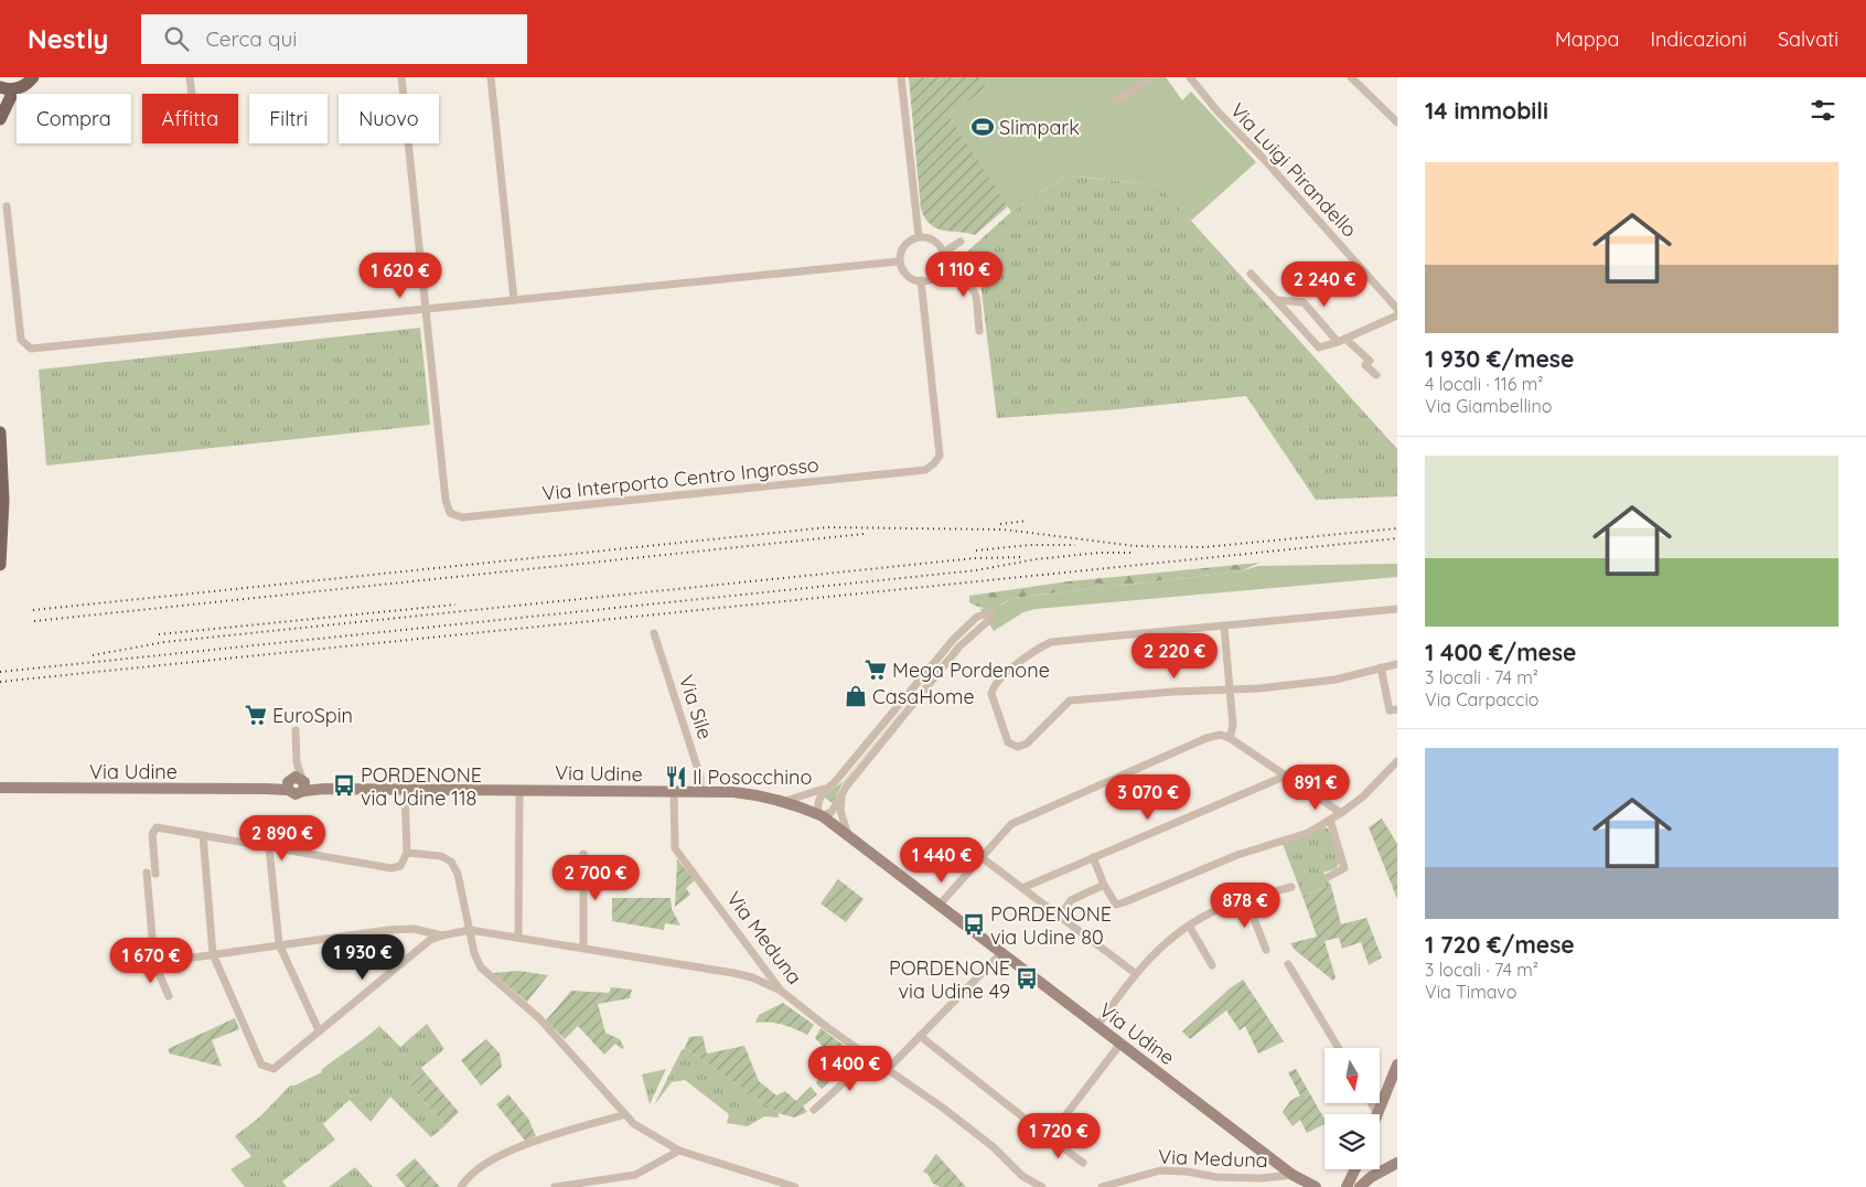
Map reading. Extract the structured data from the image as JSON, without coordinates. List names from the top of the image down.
{
  "streets": {
    "main road": ["Via Udine"],
    "street": [
      "Via Luigi Pirandello",
      "Via Interporto Centro Ingrosso",
      "Via Sile",
      "Via Meduna"
    ]
  },
  "crossings": [
    ["Via Sile", "Via Udine"],
    ["Via Udine", "Via Meduna"]
  ],
  "places": {
    "sports": ["Slimpark"],
    "supermarket": ["Mega Pordenone", "EuroSpin"],
    "shop": ["CasaHome"],
    "restaurant": ["Il Posocchino"],
    "bus stop": ["PORDENONE via Udine 118", "PORDENONE via Udine 80", "PORDENONE via Udine 49"]
  },
  "north": "bottom",
  "page": {
    "header": "Nestly",
    "search": "Cerca qui",
    "nav": ["Mappa", "Indicazioni", "Salvati"],
    "heading": "14 immobili",
    "chip": [
      "Compra",
      "Affitta",
      "Filtri",
      "Nuovo"
    ],
    "list": [
      {
        "name": "1 930 €/mese",
        "note": "4 locali · 116 m² · Via Giambellino"
      },
      {
        "name": "1 400 €/mese",
        "note": "3 locali · 74 m² · Via Carpaccio"
      },
      {
        "name": "1 720 €/mese",
        "note": "3 locali · 74 m² · Via Timavo"
      }
    ],
    "price": [
      "1 110 €",
      "1 620 €",
      "2 240 €",
      "2 220 €",
      "891 €",
      "3 070 €",
      "2 890 €",
      "1 440 €",
      "2 700 €",
      "878 €",
      "1 930 €",
      "1 670 €",
      "1 400 €",
      "1 720 €"
    ]
  }
}
